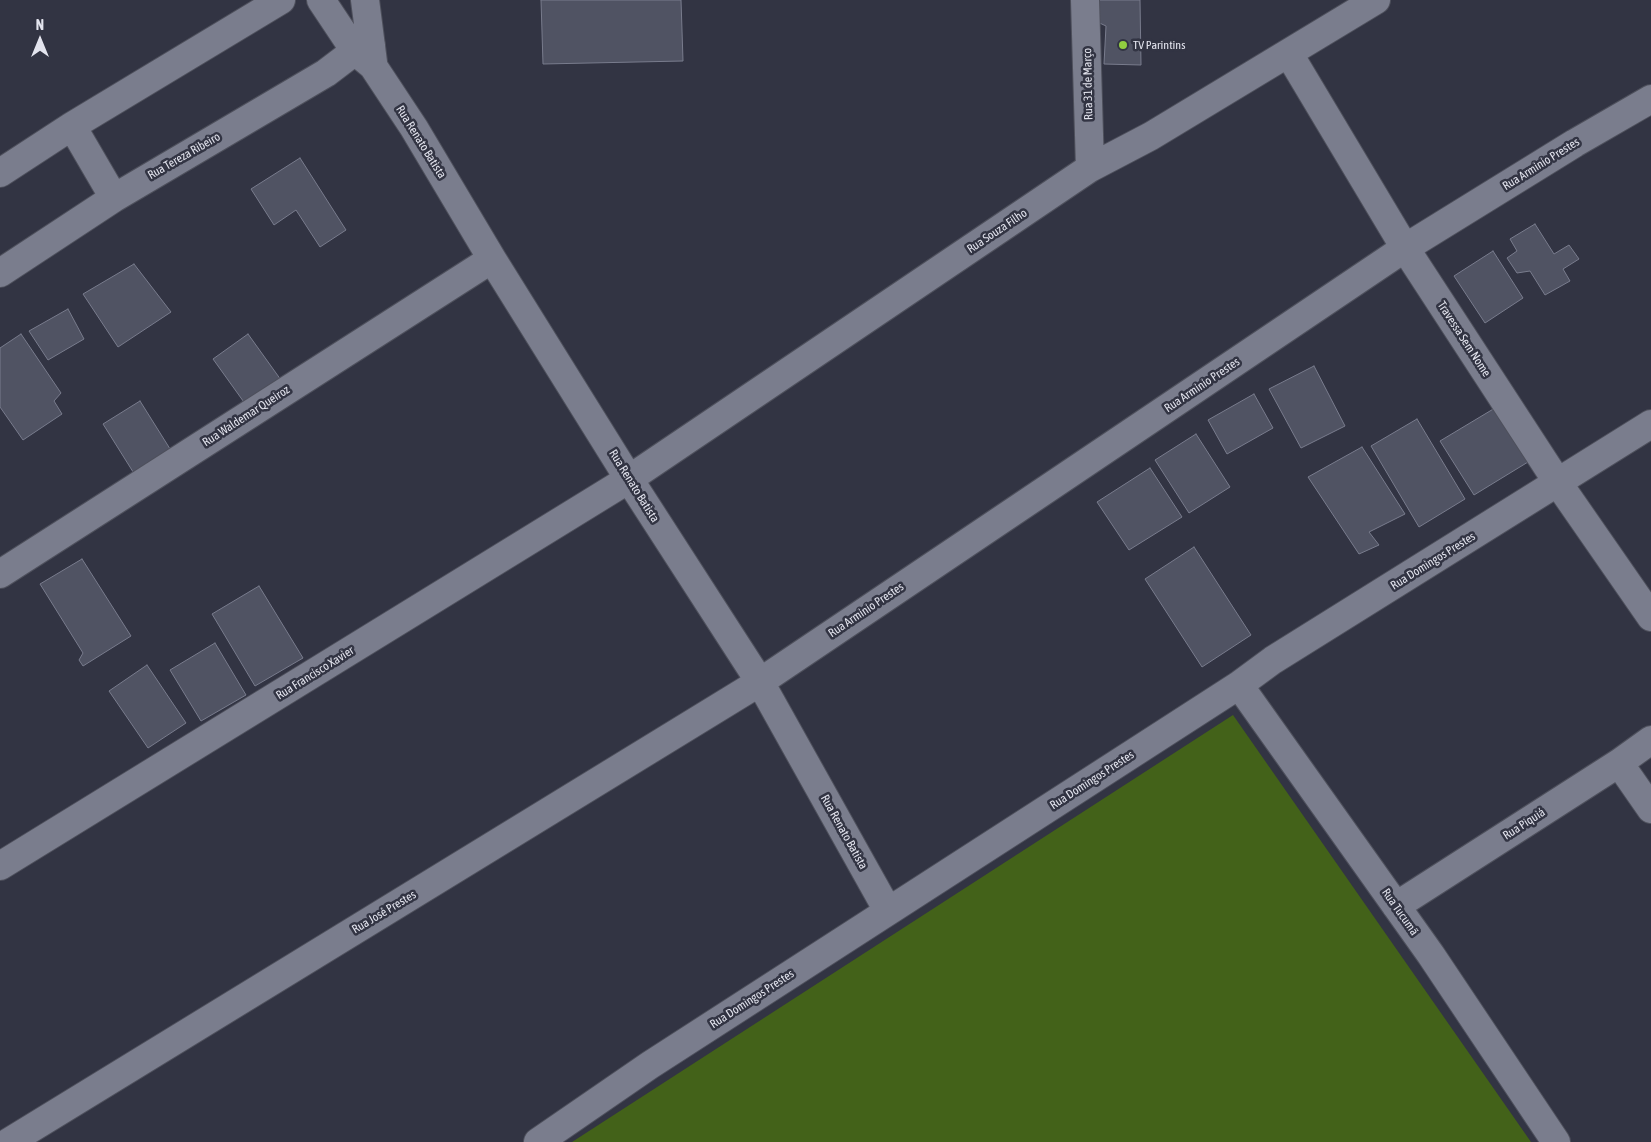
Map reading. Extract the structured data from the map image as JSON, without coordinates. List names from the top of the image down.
{
  "streets": {
    "street": [
      "Rua 31 de Março",
      "Rua Renato Batista",
      "Rua Tereza Ribeiro",
      "Rua Arminio Prestes",
      "Rua Souza Filho",
      "Travessa Sem Nome",
      "Rua Waldemar Queiroz",
      "Rua Domingos Prestes",
      "Rua Francisco Xavier",
      "Rua Piquiá",
      "Rua José Prestes",
      "Rua Tucumã"
    ]
  },
  "crossings": [
    ["Rua 31 de Março", "Rua Souza Filho"],
    ["Rua Renato Batista", "Rua Tereza Ribeiro"],
    ["Rua Renato Batista", "Rua Arminio Prestes"],
    ["Rua Renato Batista", "Rua Souza Filho"],
    ["Rua Renato Batista", "Rua Waldemar Queiroz"],
    ["Rua Renato Batista", "Rua Domingos Prestes"],
    ["Rua Renato Batista", "Rua Francisco Xavier"],
    ["Rua Renato Batista", "Rua José Prestes"],
    ["Rua Arminio Prestes", "Travessa Sem Nome"],
    ["Rua Arminio Prestes", "Rua José Prestes"],
    ["Rua Souza Filho", "Travessa Sem Nome"],
    ["Rua Souza Filho", "Rua Francisco Xavier"],
    ["Travessa Sem Nome", "Rua Domingos Prestes"],
    ["Rua Domingos Prestes", "Rua Tucumã"],
    ["Rua Piquiá", "Rua Tucumã"]
  ],
  "places": ["TV Parintins"],
  "north": "top"
}
